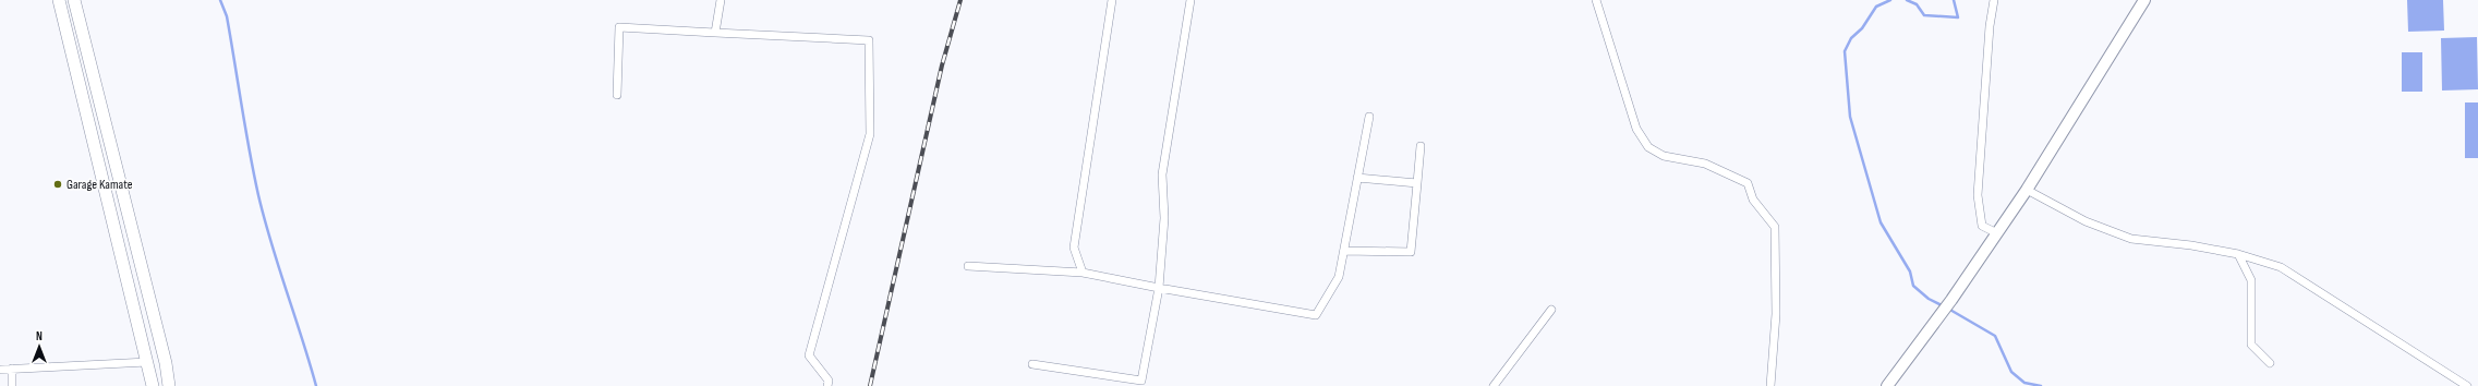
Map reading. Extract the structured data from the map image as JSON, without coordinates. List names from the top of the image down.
{
  "places": ["Garage Kamate"],
  "north": "top"
}
